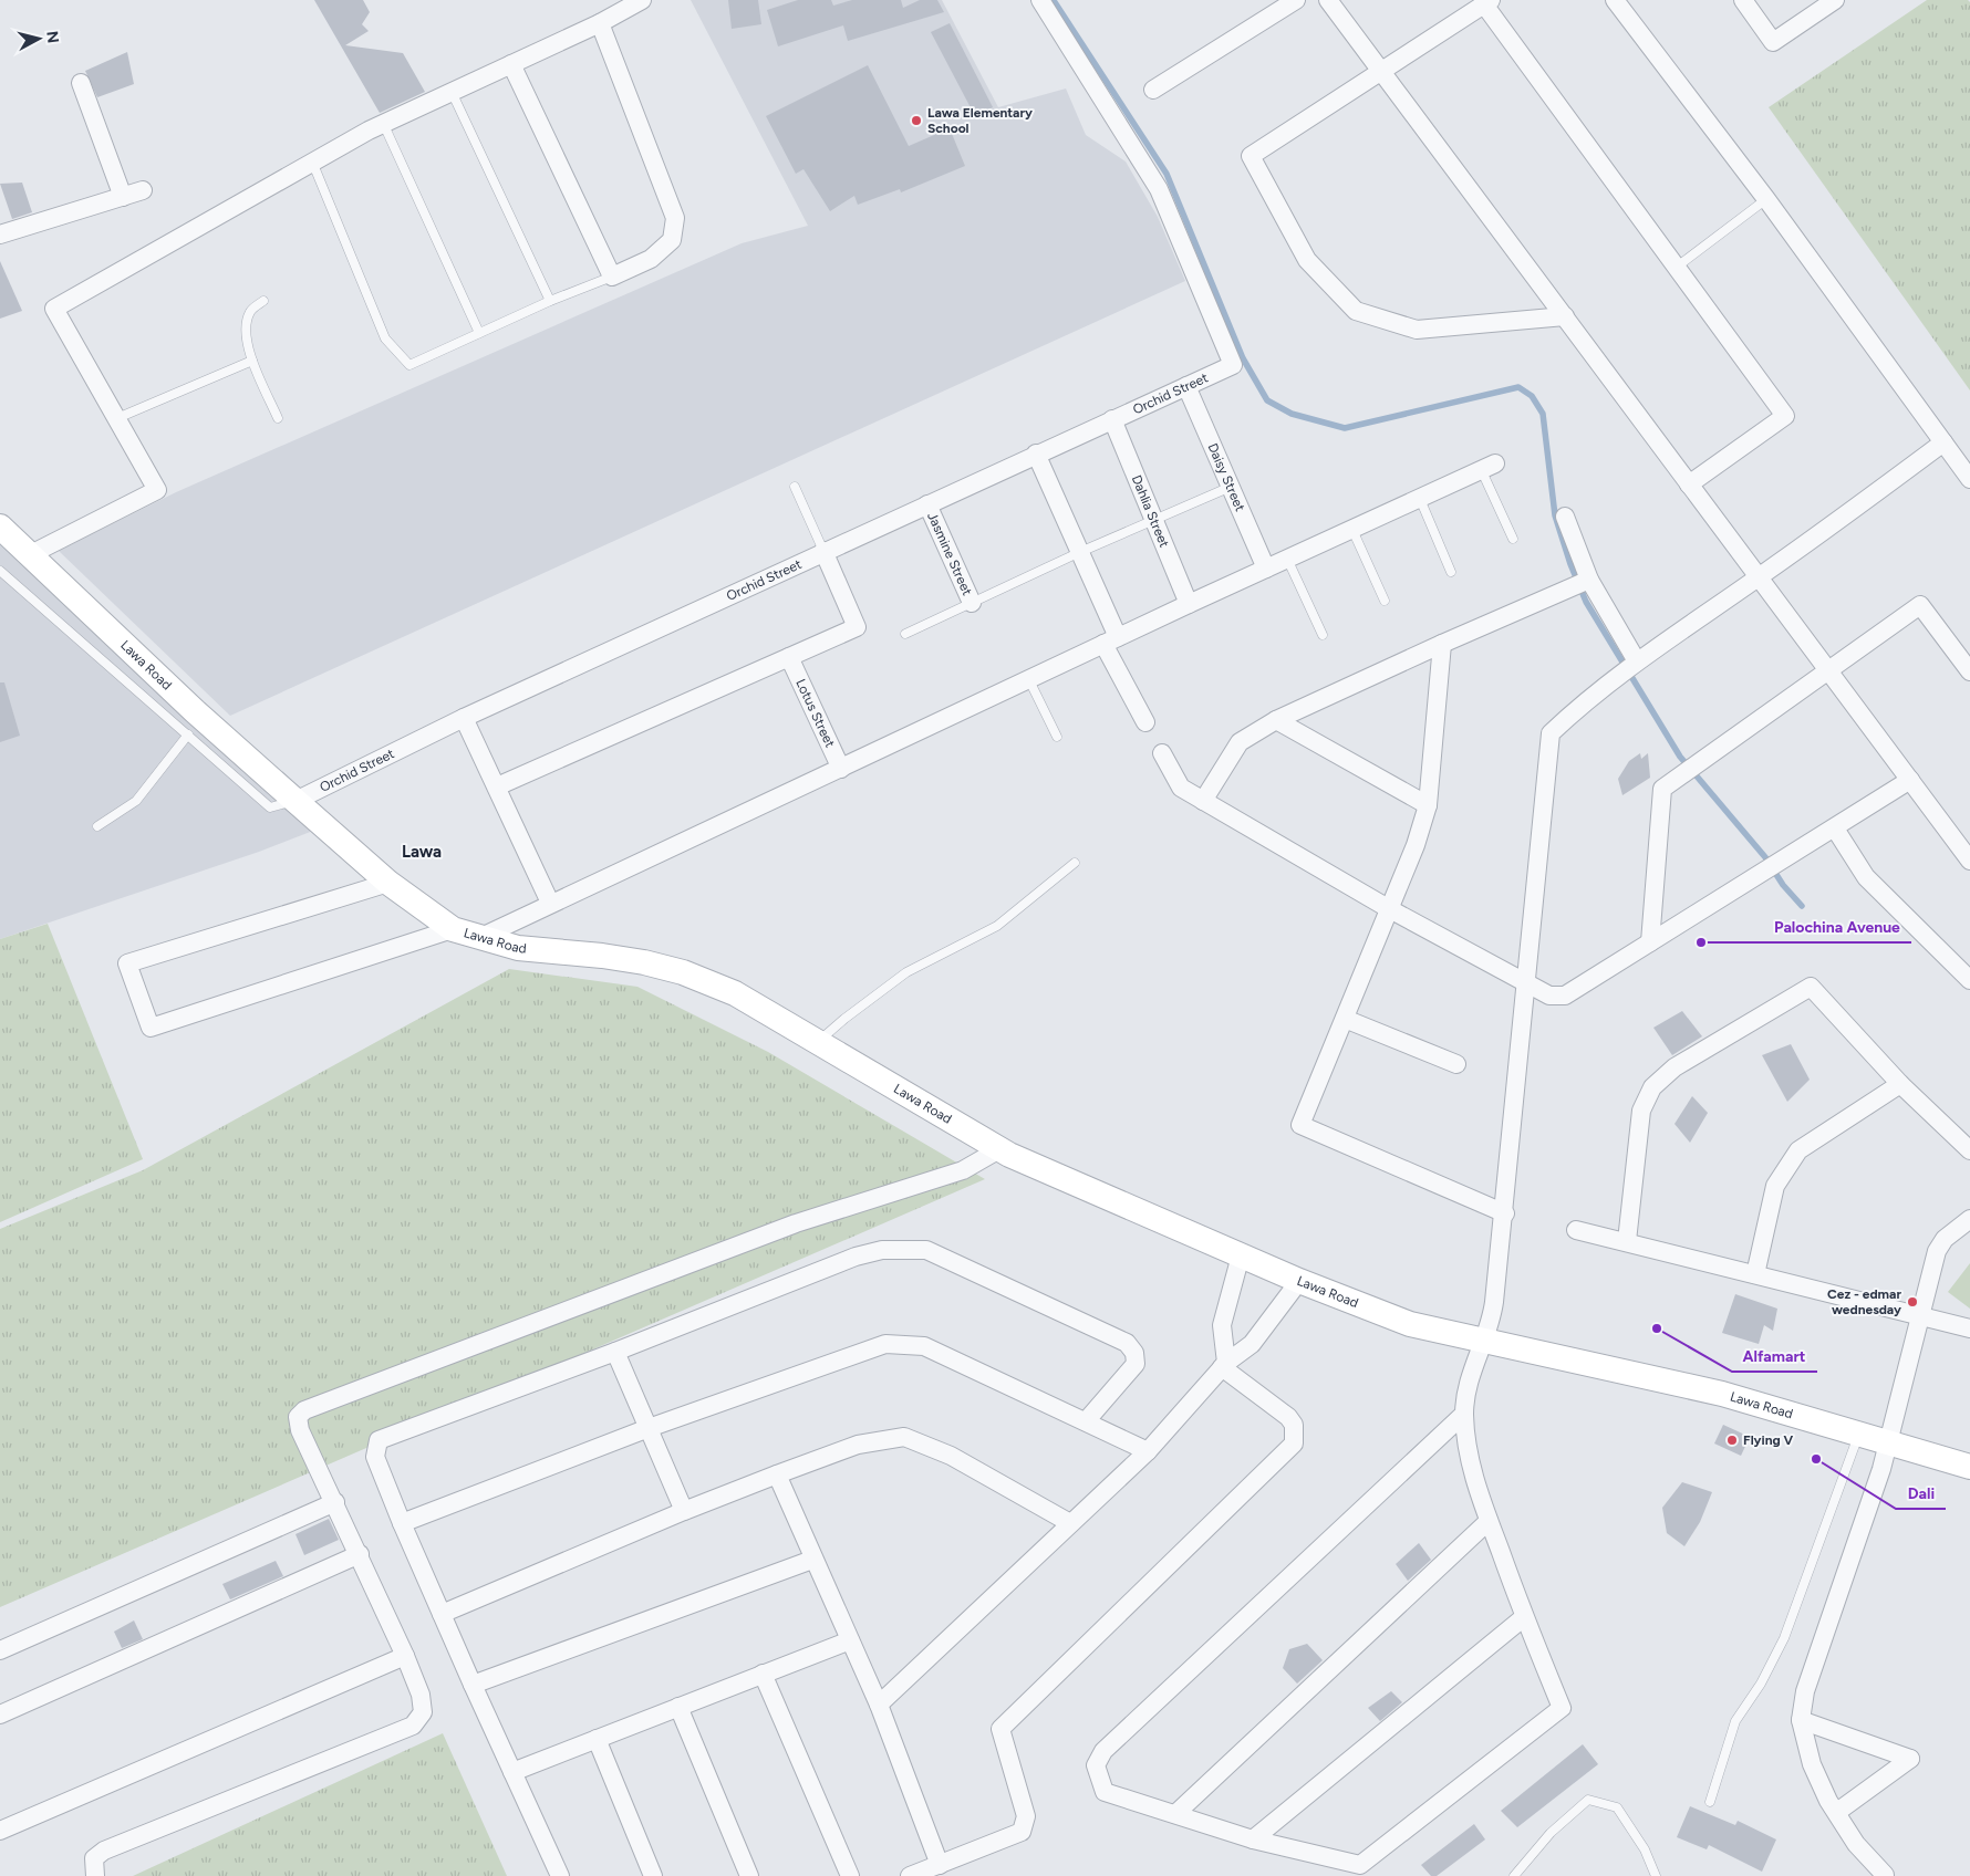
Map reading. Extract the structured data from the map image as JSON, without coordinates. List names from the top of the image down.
{
  "streets": {
    "main road": ["Lawa Road"],
    "street": [
      "Orchid Street",
      "Daisy Street",
      "Dahlia Street",
      "Jasmine Street",
      "Lotus Street"
    ]
  },
  "crossings": [
    ["Orchid Street", "Daisy Street"],
    ["Orchid Street", "Dahlia Street"],
    ["Orchid Street", "Jasmine Street"],
    ["Orchid Street", "Lawa Road"]
  ],
  "districts": ["Lawa"],
  "places": [
    "Lawa Elementary School",
    "Palochina Avenue",
    "Cez - edmar wednesday",
    "Alfamart",
    "Flying V",
    "Dali"
  ],
  "north": "right"
}
